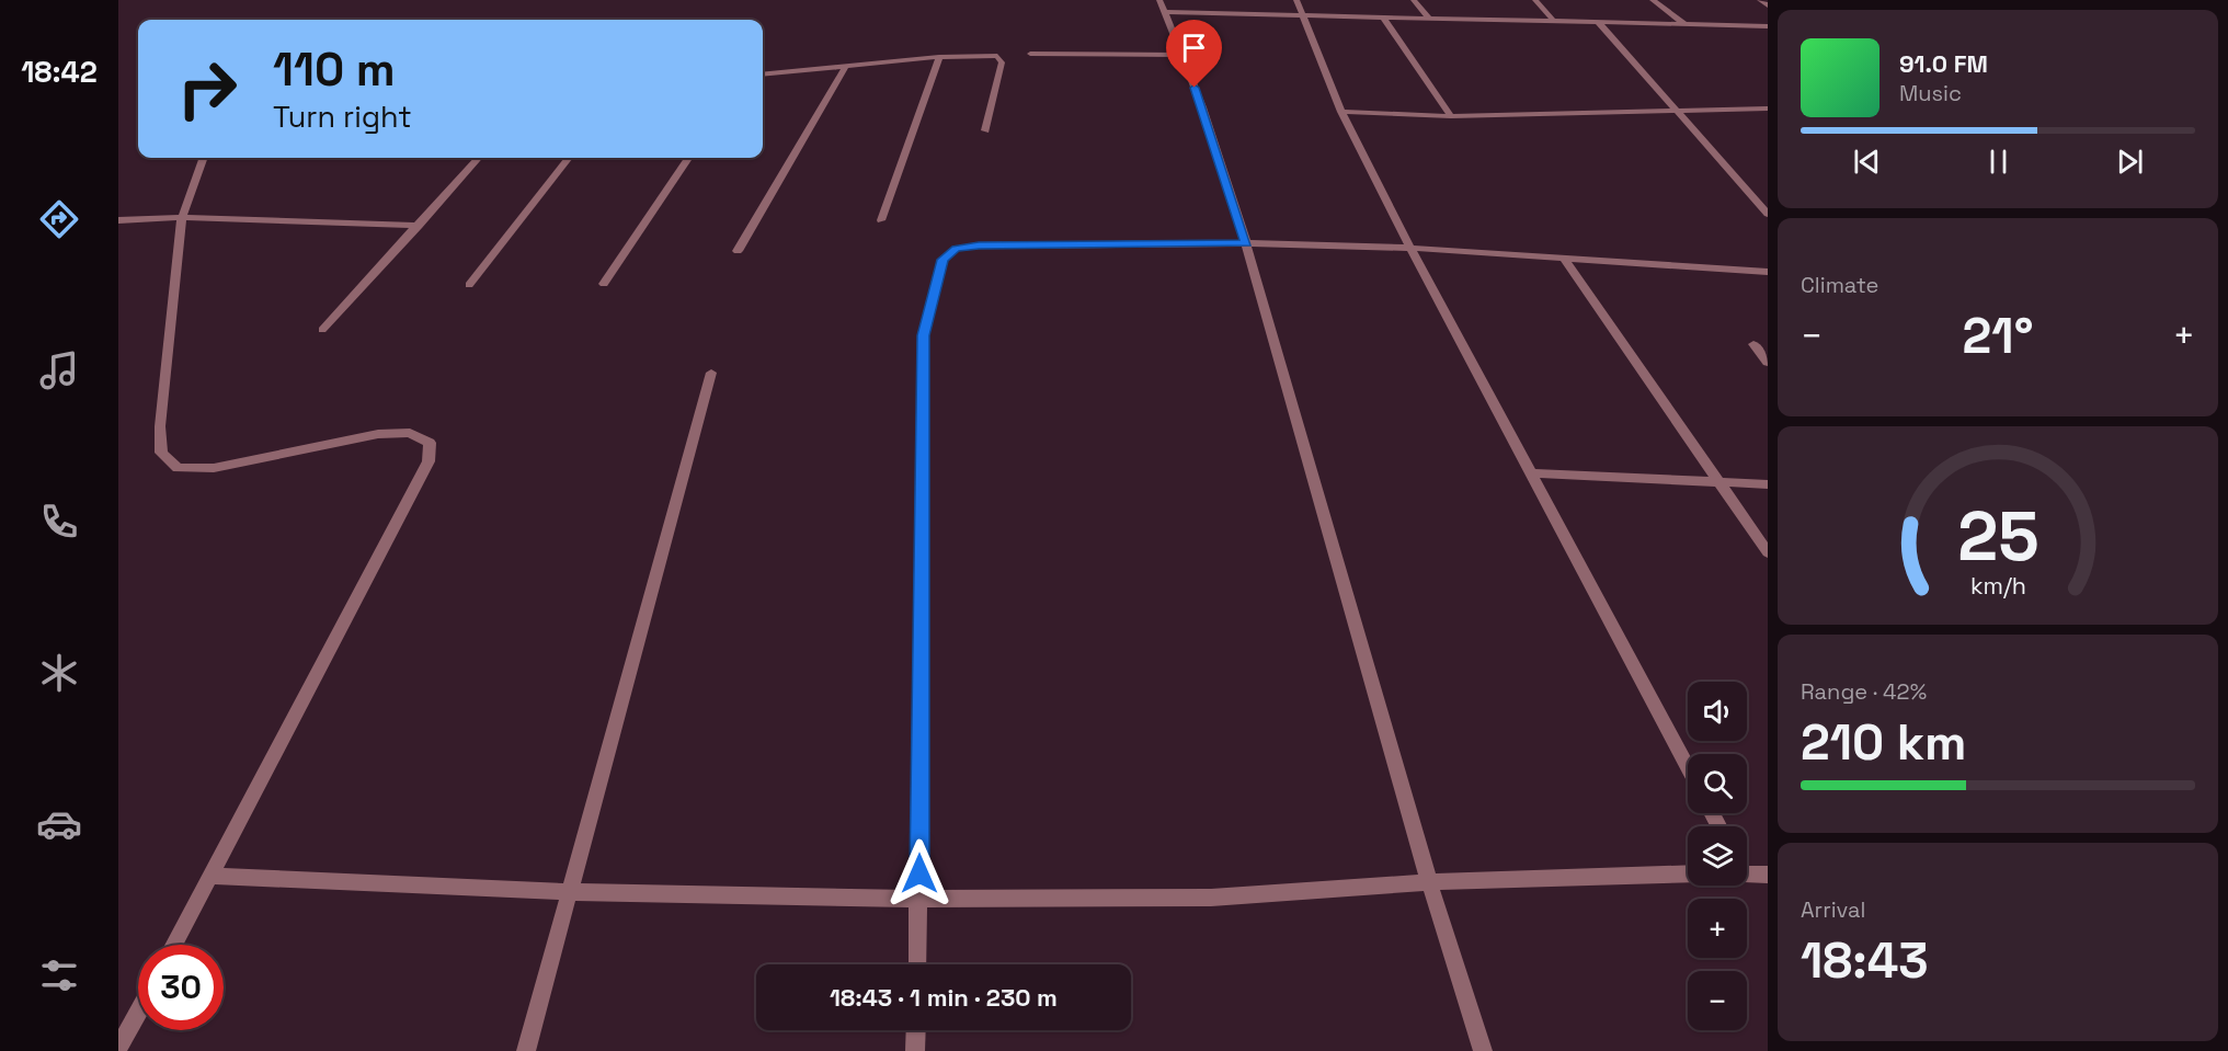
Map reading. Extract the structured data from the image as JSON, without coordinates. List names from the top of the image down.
{
  "page": {
    "tabs": "18:42",
    "turn": ["110 m", "Turn right"],
    "song": ["91.0 FM", "Music"],
    "tile": [
      "Climate",
      ["Range · 42%", "210 km"],
      ["Arrival", "18:43"]
    ],
    "heat": ["−", "21°", "+"],
    "map_buttons": ["+", "−"],
    "limit": "30",
    "trip": "18:43 · 1 min · 230 m",
    "gauge": ["25", "km/h"]
  }
}
